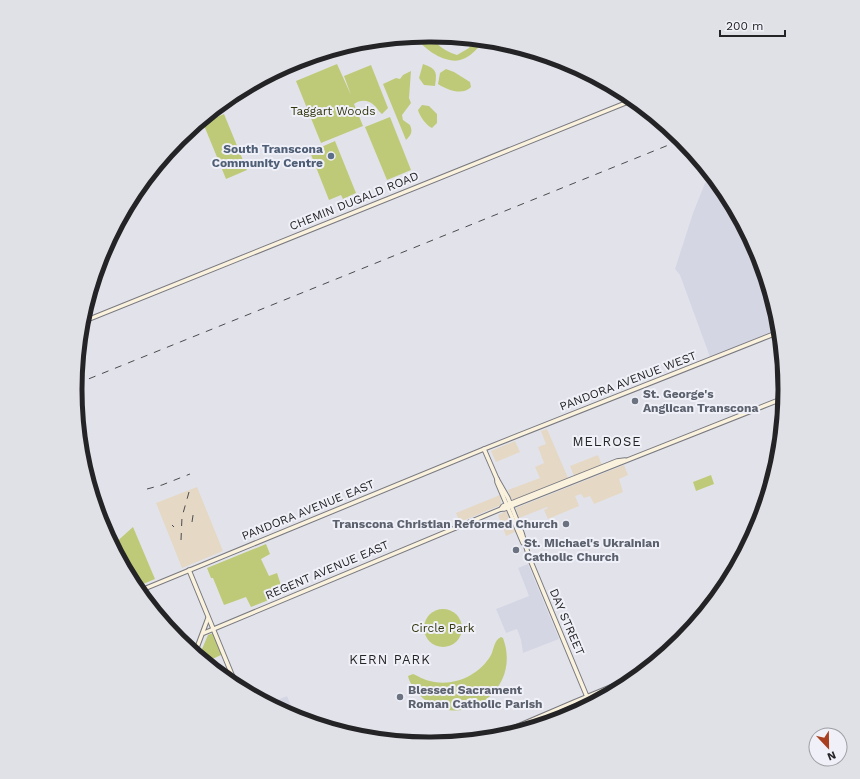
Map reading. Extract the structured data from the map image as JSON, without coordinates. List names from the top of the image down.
{
  "streets": {
    "main road": [
      "CHEMIN DUGALD ROAD",
      "PANDORA AVENUE WEST",
      "PANDORA AVENUE EAST",
      "REGENT AVENUE EAST",
      "DAY STREET"
    ]
  },
  "crossings": [
    ["PANDORA AVENUE WEST", "PANDORA AVENUE EAST"],
    ["PANDORA AVENUE WEST", "DAY STREET"],
    ["PANDORA AVENUE EAST", "DAY STREET"],
    ["REGENT AVENUE EAST", "DAY STREET"]
  ],
  "districts": ["MELROSE", "KERN PARK"],
  "parks": ["Taggart Woods", "Circle Park"],
  "places": [
    "South Transcona Community Centre",
    "St. George's Anglican Transcona",
    "Transcona Christian Reformed Church",
    "St. Michael's Ukrainian Catholic Church",
    "Blessed Sacrament Roman Catholic Parish"
  ],
  "scale_bar": "200 m",
  "north": "bottom"
}
